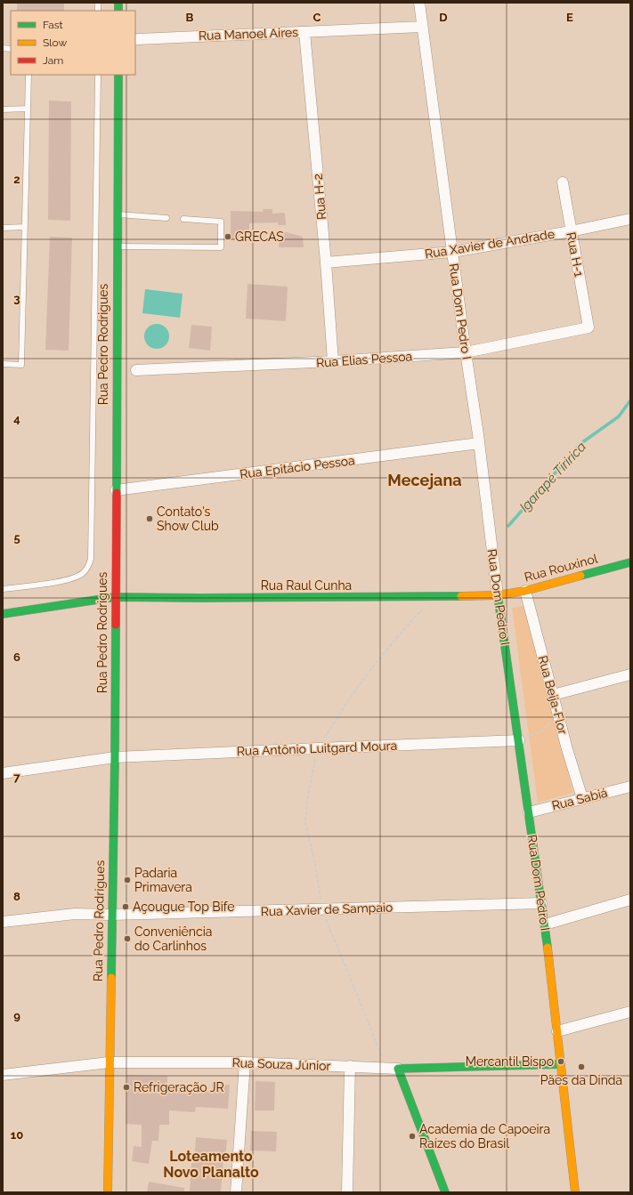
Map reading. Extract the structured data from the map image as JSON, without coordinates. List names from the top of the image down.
{
  "streets": {
    "street": [
      "Rua Manoel Aires",
      "Rua H-2",
      "Rua Xavier de Andrade",
      "Rua H-1",
      "Rua Dom Pedro I",
      "Rua Pedro Rodrigues",
      "Rua Elias Pessoa",
      "Rua Epitácio Pessoa",
      "Rua Rouxinol",
      "Rua Raul Cunha",
      "Rua Beija-Flor",
      "Rua Antônio Luitgard Moura",
      "Rua Sabiá",
      "Rua Xavier de Sampaio",
      "Rua Souza Júnior"
    ]
  },
  "crossings": [
    ["Rua Manoel Aires", "Rua H-2"],
    ["Rua Manoel Aires", "Rua Dom Pedro I"],
    ["Rua H-2", "Rua Xavier de Andrade"],
    ["Rua H-2", "Rua Elias Pessoa"],
    ["Rua Xavier de Andrade", "Rua H-1"],
    ["Rua Xavier de Andrade", "Rua Dom Pedro I"],
    ["Rua H-1", "Rua Elias Pessoa"],
    ["Rua Dom Pedro I", "Rua Elias Pessoa"],
    ["Rua Dom Pedro I", "Rua Epitácio Pessoa"],
    ["Rua Dom Pedro I", "Rua Rouxinol"],
    ["Rua Dom Pedro I", "Rua Raul Cunha"],
    ["Rua Dom Pedro I", "Rua Antônio Luitgard Moura"],
    ["Rua Dom Pedro I", "Rua Sabiá"],
    ["Rua Dom Pedro I", "Rua Xavier de Sampaio"],
    ["Rua Dom Pedro I", "Rua Souza Júnior"],
    ["Rua Pedro Rodrigues", "Rua Epitácio Pessoa"],
    ["Rua Pedro Rodrigues", "Rua Raul Cunha"],
    ["Rua Pedro Rodrigues", "Rua Antônio Luitgard Moura"],
    ["Rua Pedro Rodrigues", "Rua Xavier de Sampaio"],
    ["Rua Pedro Rodrigues", "Rua Souza Júnior"],
    ["Rua Rouxinol", "Rua Raul Cunha"],
    ["Rua Rouxinol", "Rua Beija-Flor"],
    ["Rua Beija-Flor", "Rua Sabiá"]
  ],
  "districts": ["Mecejana", "Loteamento Novo Planalto"],
  "water": ["Igarapé Tiririca"],
  "places": [
    "GRECAS",
    "Contato's Show Club",
    "Padaria Primavera",
    "Açougue Top Bife",
    "Conveniência do Carlinhos",
    "Mercantil Bispo",
    "Pães da Dinda",
    "Refrigeração JR",
    "Academia de Capoeira Raízes do Brasil"
  ],
  "legend": ["Fast", "Slow", "Jam"],
  "grid": {
    "columns": [
      "B",
      "C",
      "D",
      "E"
    ],
    "rows": [
      "2",
      "3",
      "4",
      "5",
      "6",
      "7",
      "8",
      "9",
      "10"
    ]
  }
}
